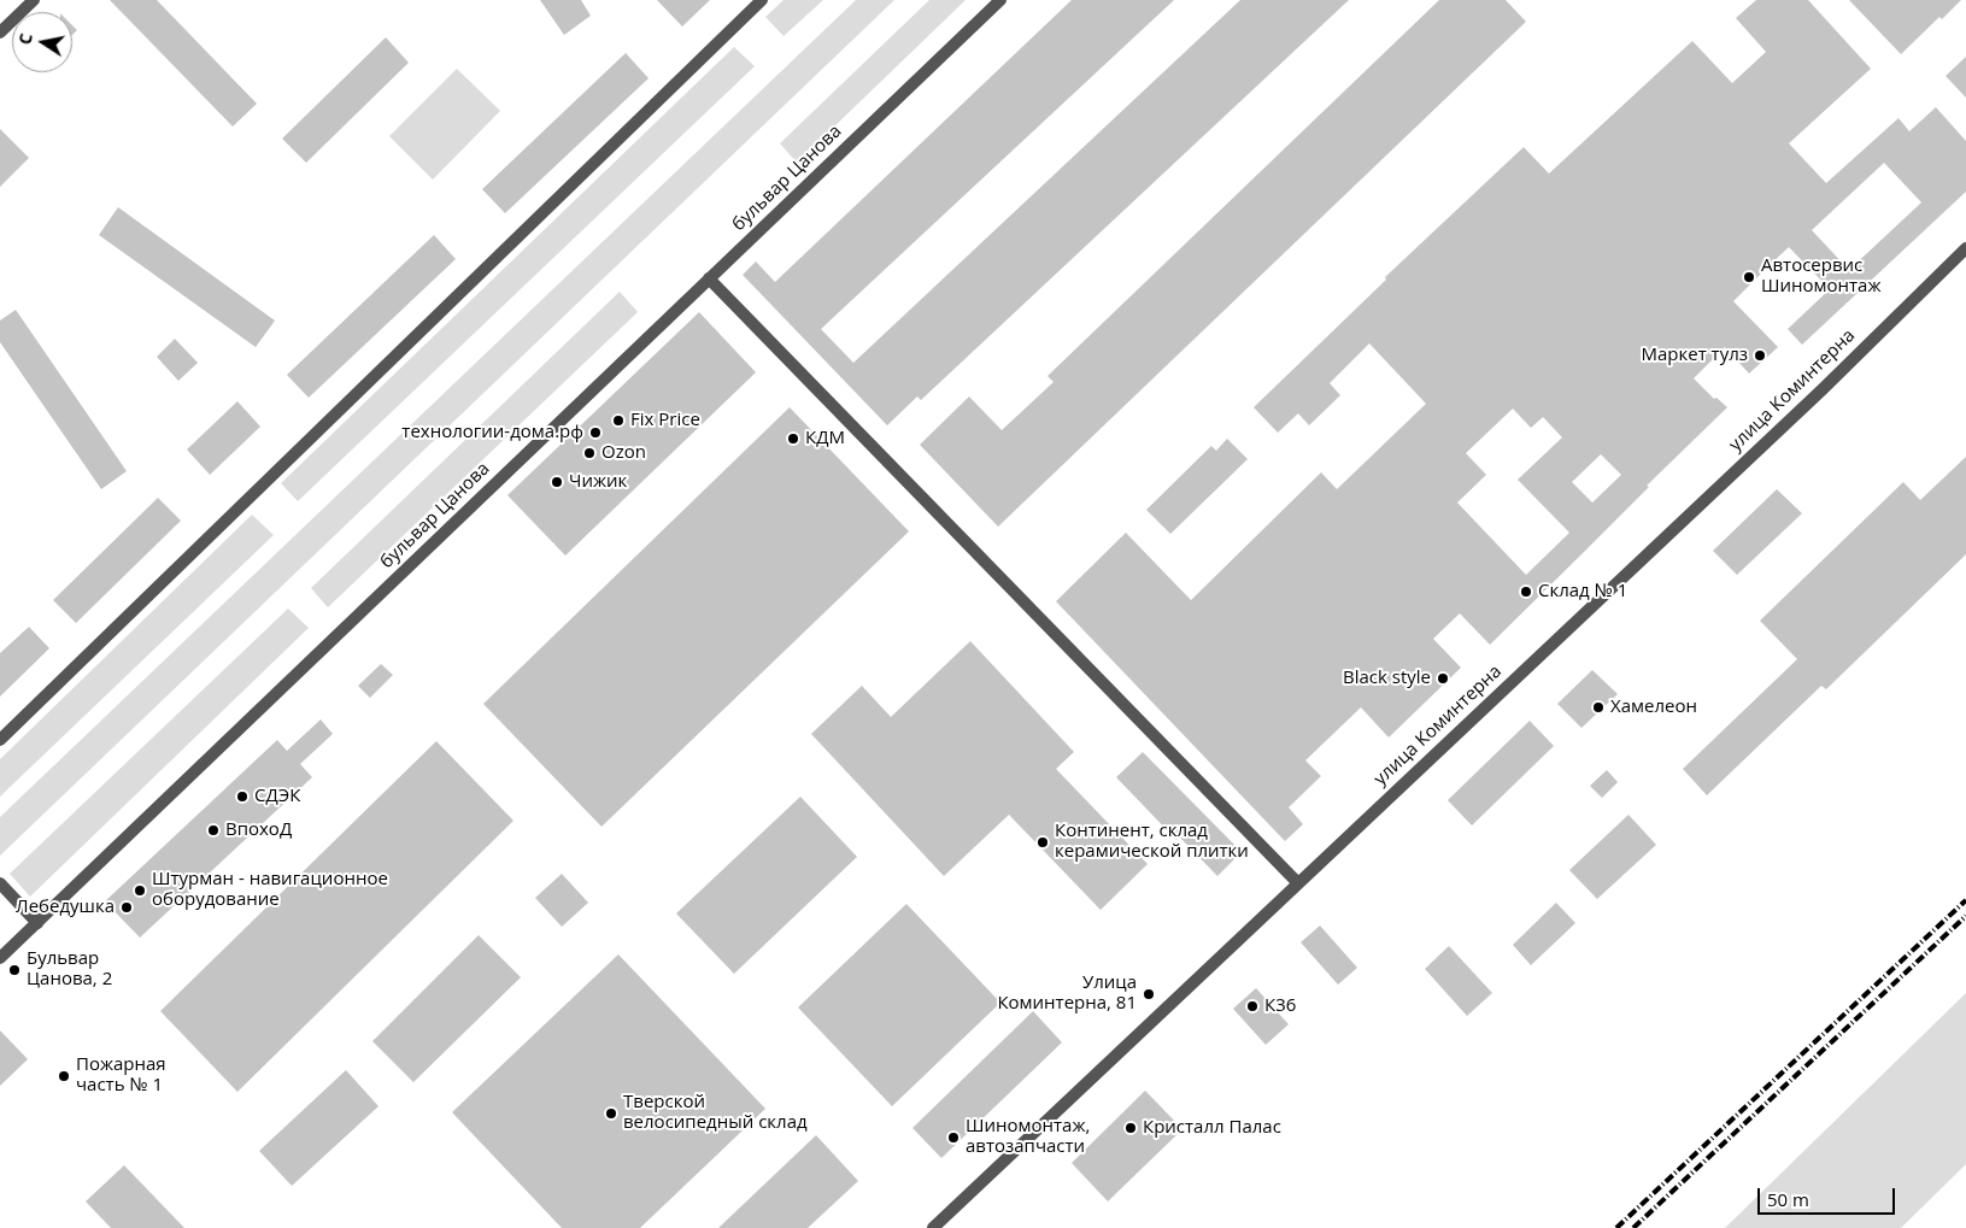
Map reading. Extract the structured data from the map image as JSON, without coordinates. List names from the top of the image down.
{
  "streets": {
    "street": ["бульвар Цанова", "улица Коминтерна"]
  },
  "places": [
    "Автосервис Шиномонтаж",
    "Маркет тулз",
    "Fix Price",
    "технологии-дома.рф",
    "КДМ",
    "Ozon",
    "Чижик",
    "Склад № 1",
    "Black style",
    "Хамелеон",
    "СДЭК",
    "ВпохоД",
    "Континент, склад керамической плитки",
    "Штурман - навигационное оборудование",
    "Лебедушка",
    "Бульвар Цанова, 2",
    "Улица Коминтерна, 81",
    "К36",
    "Пожарная часть № 1",
    "Тверской велосипедный склад",
    "Кристалл Палас",
    "Шиномонтаж, автозапчасти"
  ],
  "scale_bar": "50 m",
  "north": "left"
}
